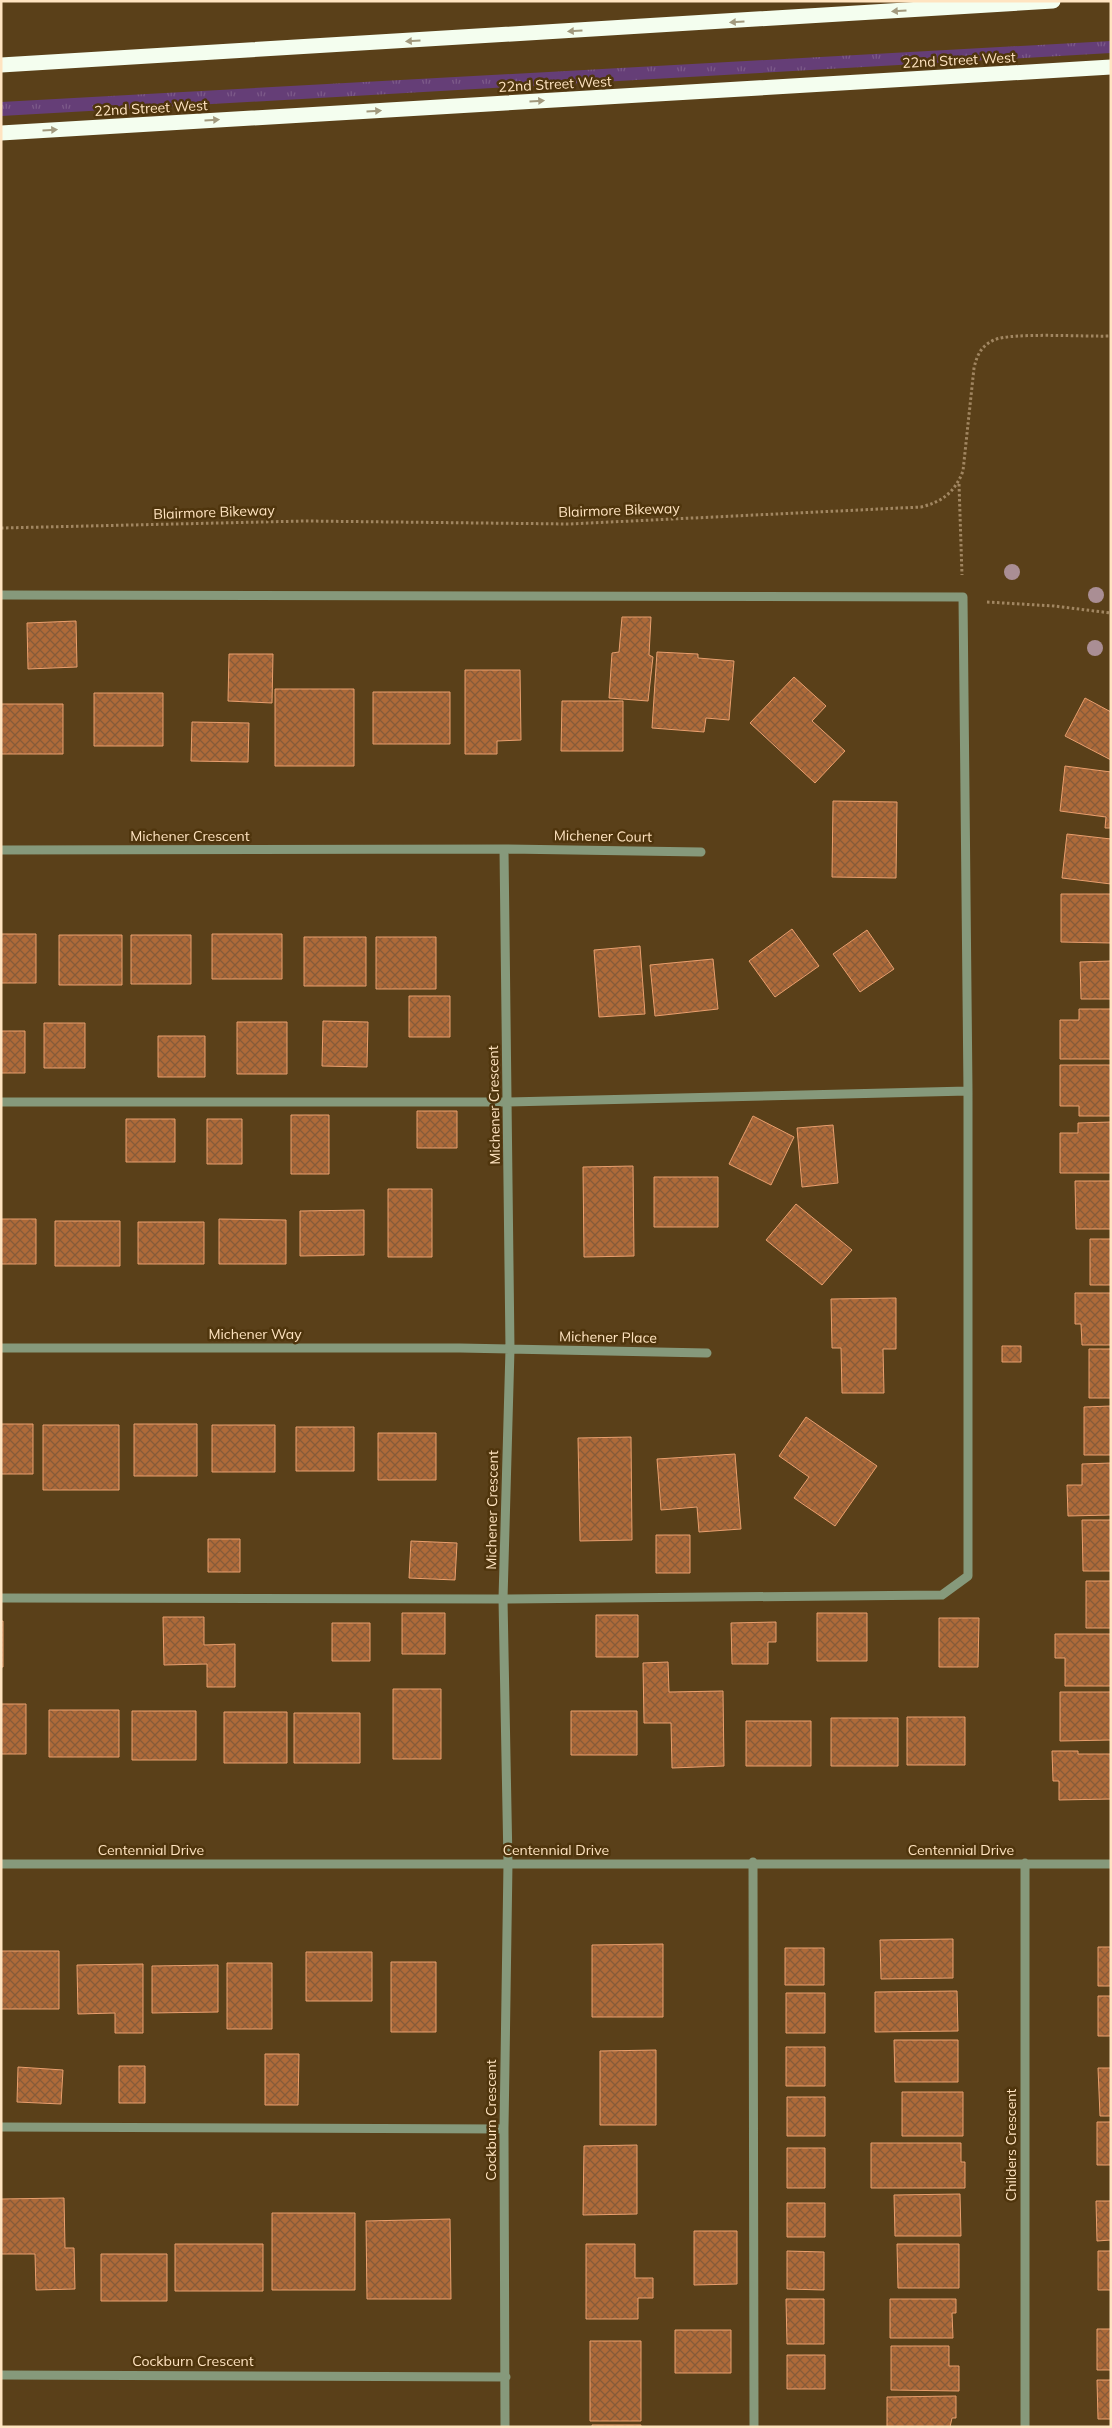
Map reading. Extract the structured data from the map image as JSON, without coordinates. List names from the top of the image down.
{
  "streets": {
    "highway": ["22nd Street West"],
    "street": [
      "Michener Crescent",
      "Michener Court",
      "Michener Way",
      "Michener Place",
      "Centennial Drive",
      "Cockburn Crescent",
      "Childers Crescent"
    ],
    "path": ["Blairmore Bikeway"]
  },
  "crossings": [
    ["Michener Crescent", "Michener Court"],
    ["Michener Crescent", "Michener Way"],
    ["Michener Crescent", "Michener Place"],
    ["Michener Crescent", "Centennial Drive"],
    ["Michener Crescent", "Cockburn Crescent"],
    ["Michener Way", "Michener Place"],
    ["Centennial Drive", "Cockburn Crescent"],
    ["Centennial Drive", "Childers Crescent"]
  ]
}
